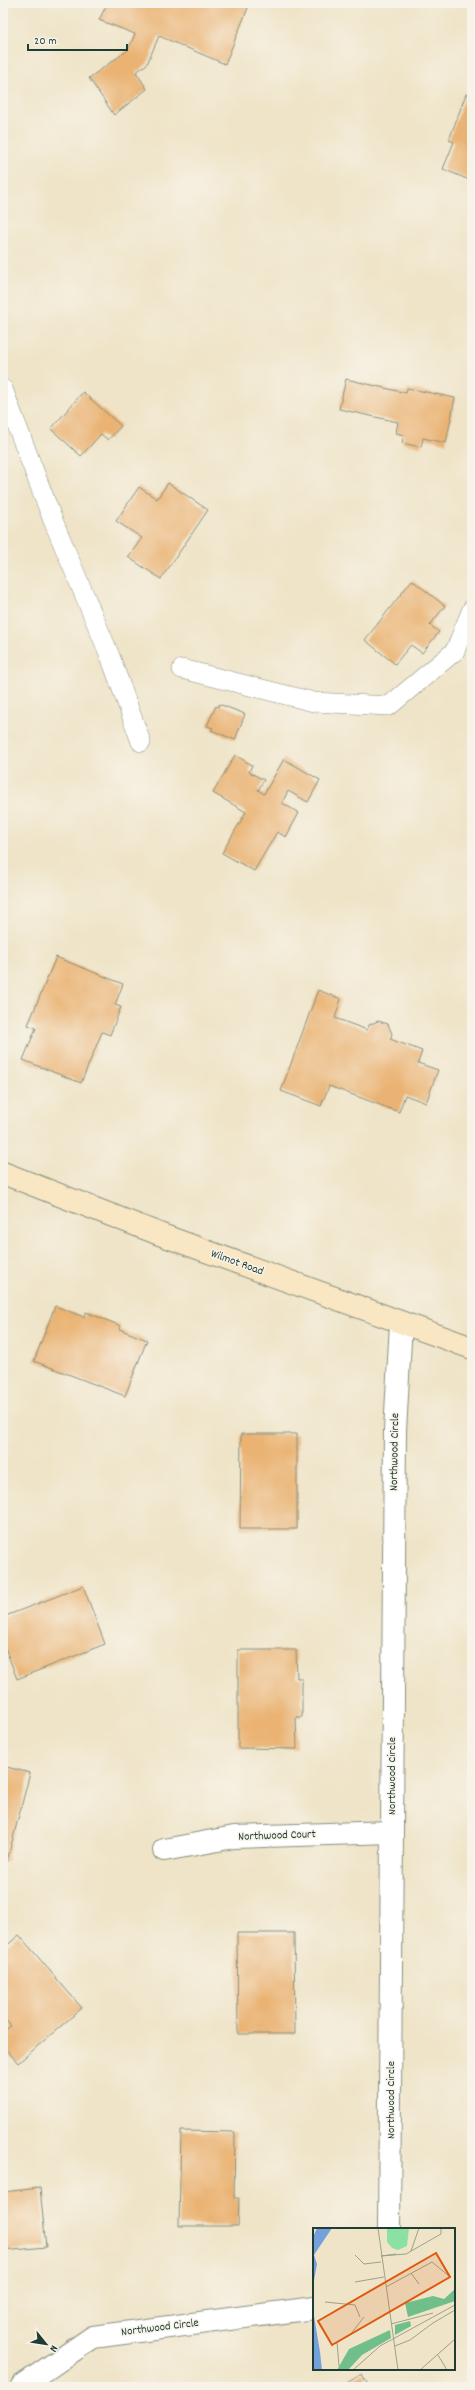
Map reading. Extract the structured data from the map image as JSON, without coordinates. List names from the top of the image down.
{
  "streets": {
    "street": ["Wilmot Road", "Northwood Circle", "Northwood Court"]
  },
  "crossings": [
    ["Wilmot Road", "Northwood Circle"],
    ["Northwood Circle", "Northwood Court"]
  ],
  "scale_bar": "20 m",
  "north": "bottom right"
}
